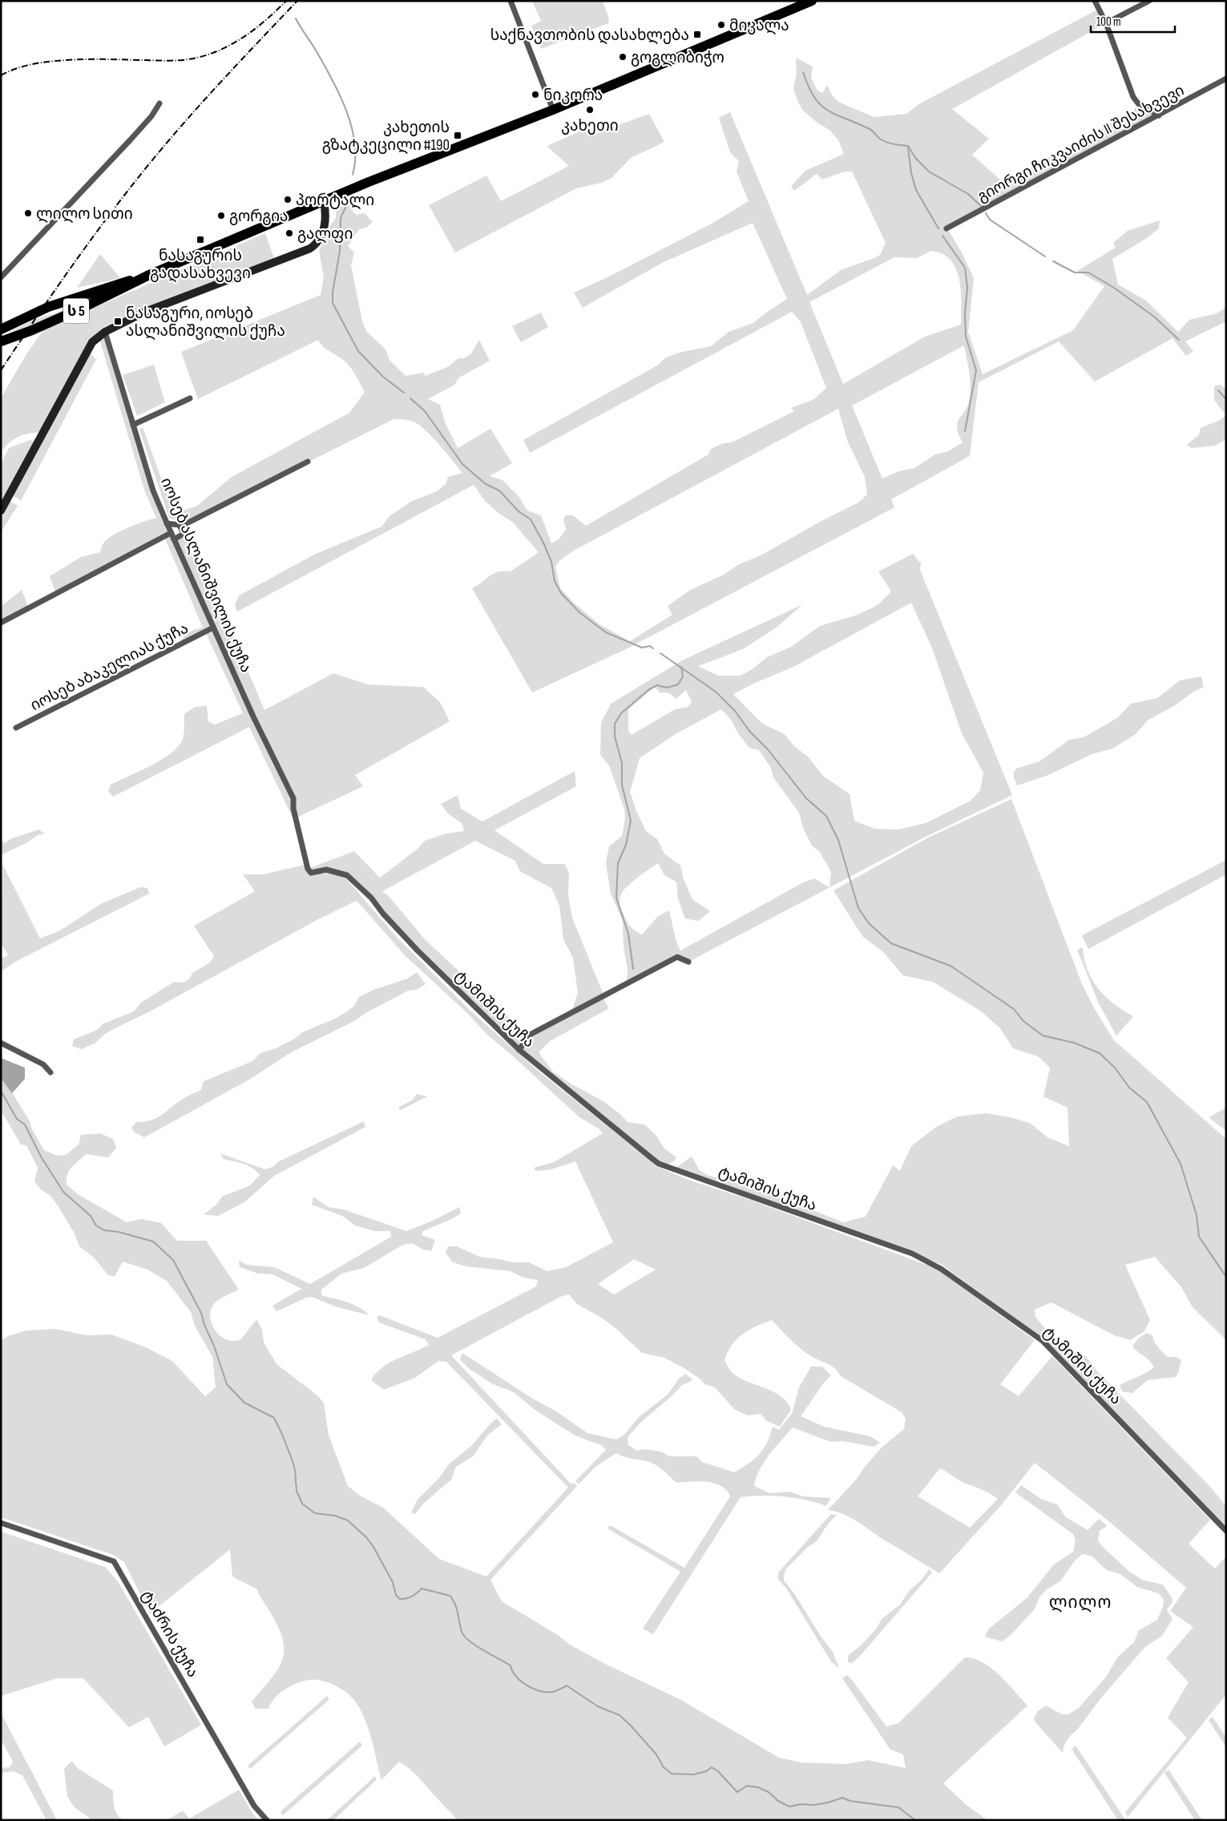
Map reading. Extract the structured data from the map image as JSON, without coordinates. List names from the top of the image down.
{
  "streets": {
    "highway": ["ს 5"],
    "street": [
      "გიორგი ჩიკვაიძის II შესახვევი",
      "იოსებ ასლანიშვილის ქუჩა",
      "იოსებ აბაკელიას ქუჩა",
      "ტამიშის ქუჩა",
      "ტაძრის ქუჩა"
    ]
  },
  "crossings": [
    ["იოსებ ასლანიშვილის ქუჩა", "იოსებ აბაკელიას ქუჩა"],
    ["იოსებ ასლანიშვილის ქუჩა", "ტამიშის ქუჩა"]
  ],
  "districts": ["ლილო"],
  "places": {
    "other": [
      "მიკალა",
      "გოგლიბიჭო",
      "ნიკორა",
      "კახეთი",
      "პორტალი",
      "ლილო სითი",
      "გორგია",
      "გალფი"
    ],
    "transit": [
      "საქნავთობის დასახლება",
      "კახეთის გზატკეცილი #190",
      "ნასაგურის გადასახვევი",
      "ნასაგური, იოსებ ასლანიშვილის ქუჩა"
    ]
  },
  "scale_bar": "100 m"
}
